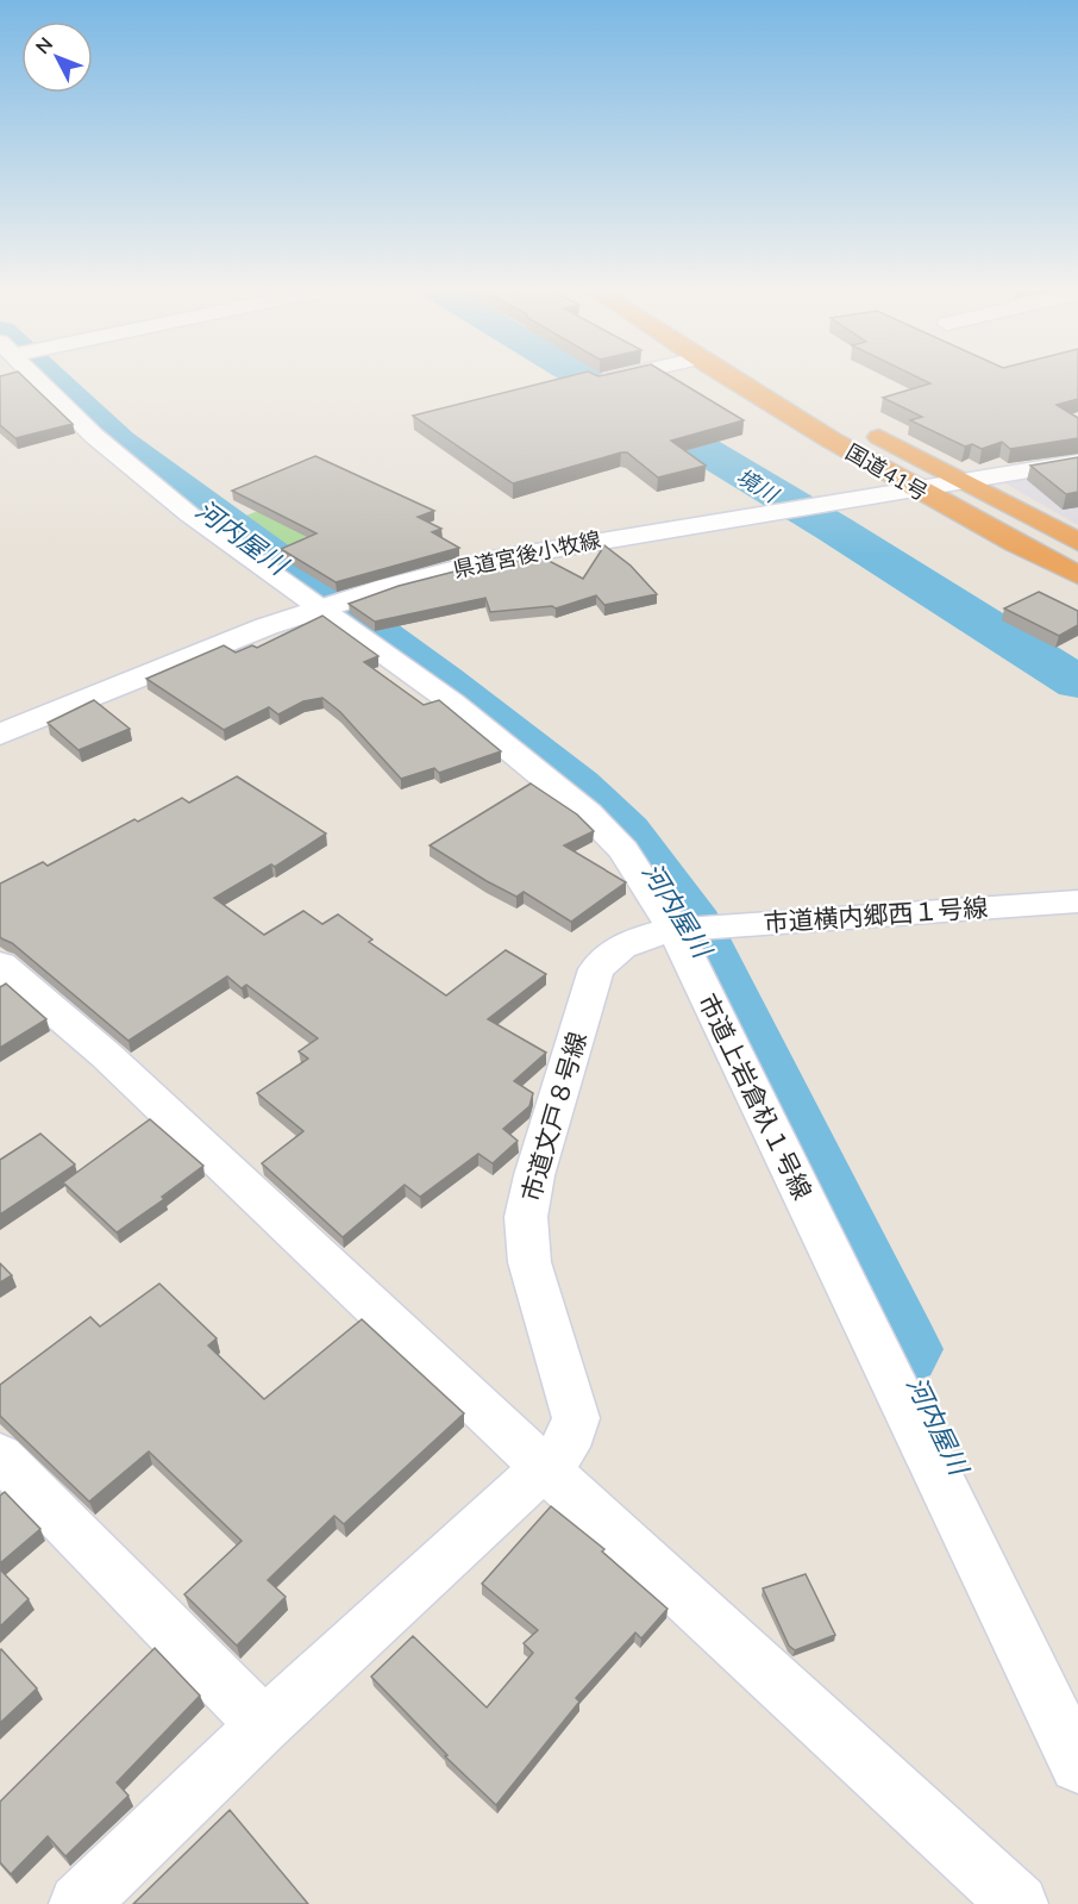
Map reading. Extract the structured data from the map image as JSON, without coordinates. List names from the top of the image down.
{
  "streets": {
    "highway": ["国道41号"],
    "main road": ["県道宮後小牧線"],
    "street": ["市道横内郷西１号線", "市道上岩倉杁１号線", "市道文戸８号線"]
  },
  "crossings": [
    ["国道41号", "県道宮後小牧線"],
    ["県道宮後小牧線", "市道上岩倉杁１号線"],
    ["市道横内郷西１号線", "市道上岩倉杁１号線"],
    ["市道横内郷西１号線", "市道文戸８号線"],
    ["市道上岩倉杁１号線", "市道文戸８号線"]
  ],
  "water": ["境川", "河内屋川"],
  "north": "top left"
}
